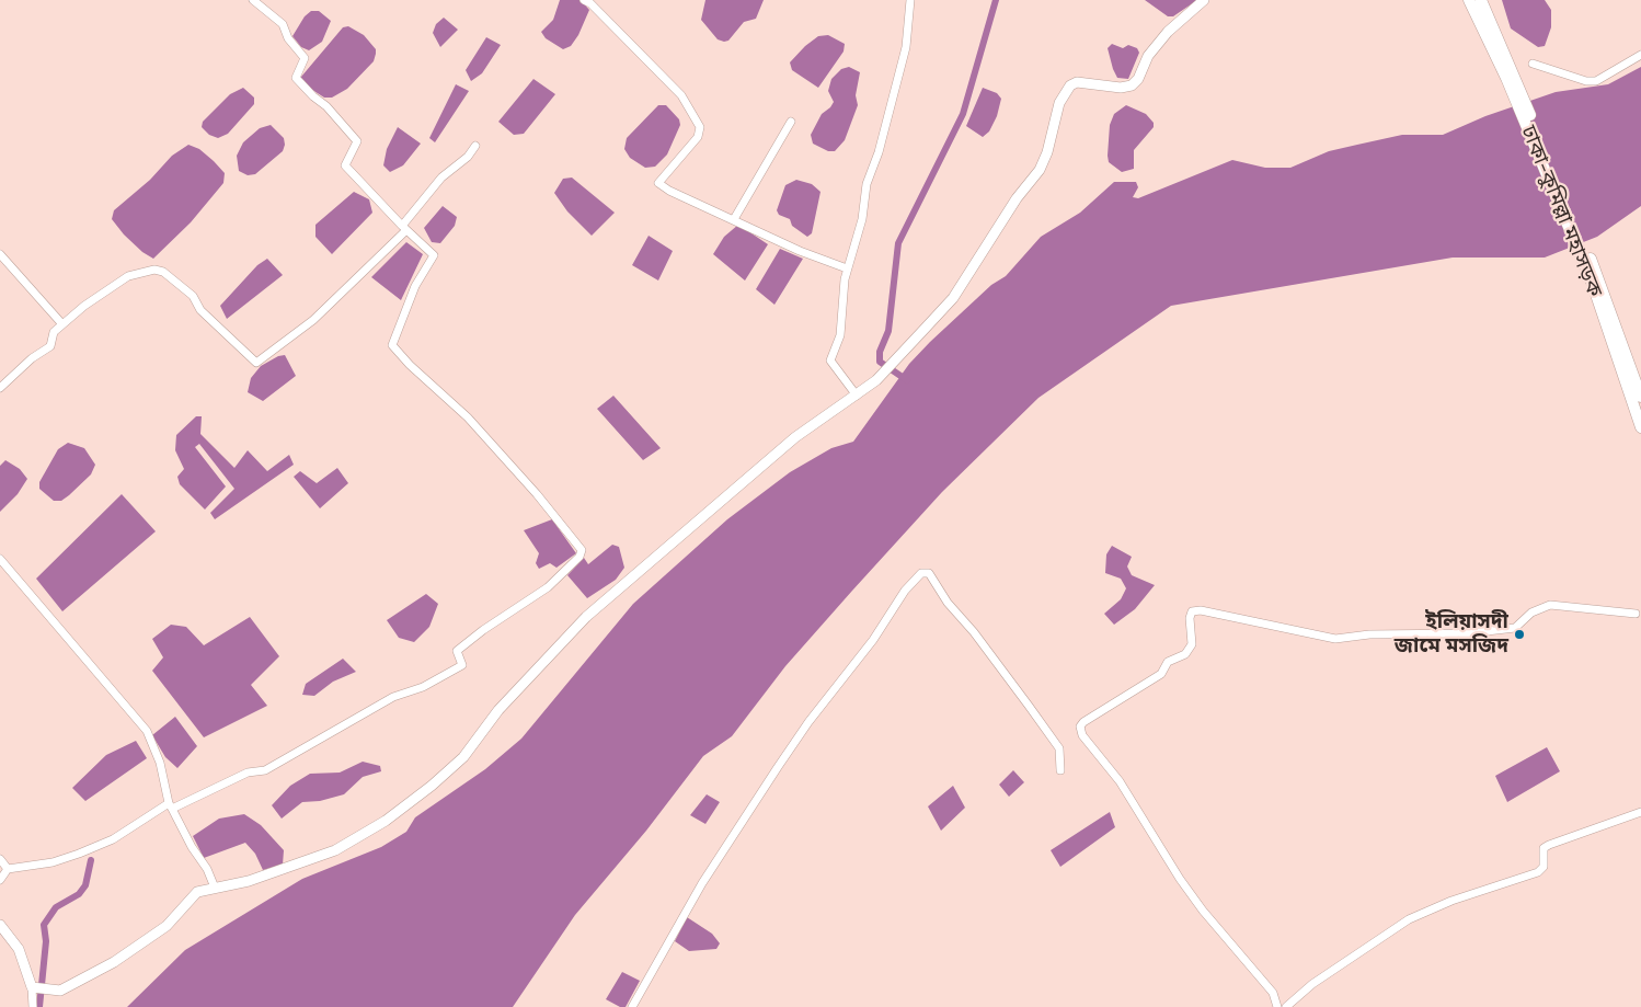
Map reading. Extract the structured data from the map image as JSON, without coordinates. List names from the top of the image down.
{
  "streets": {
    "highway": ["ঢাকা–কুমিল্লা মহাসড়ক"]
  },
  "places": ["ইলিয়াসদী জামে মসজিদ"]
}
